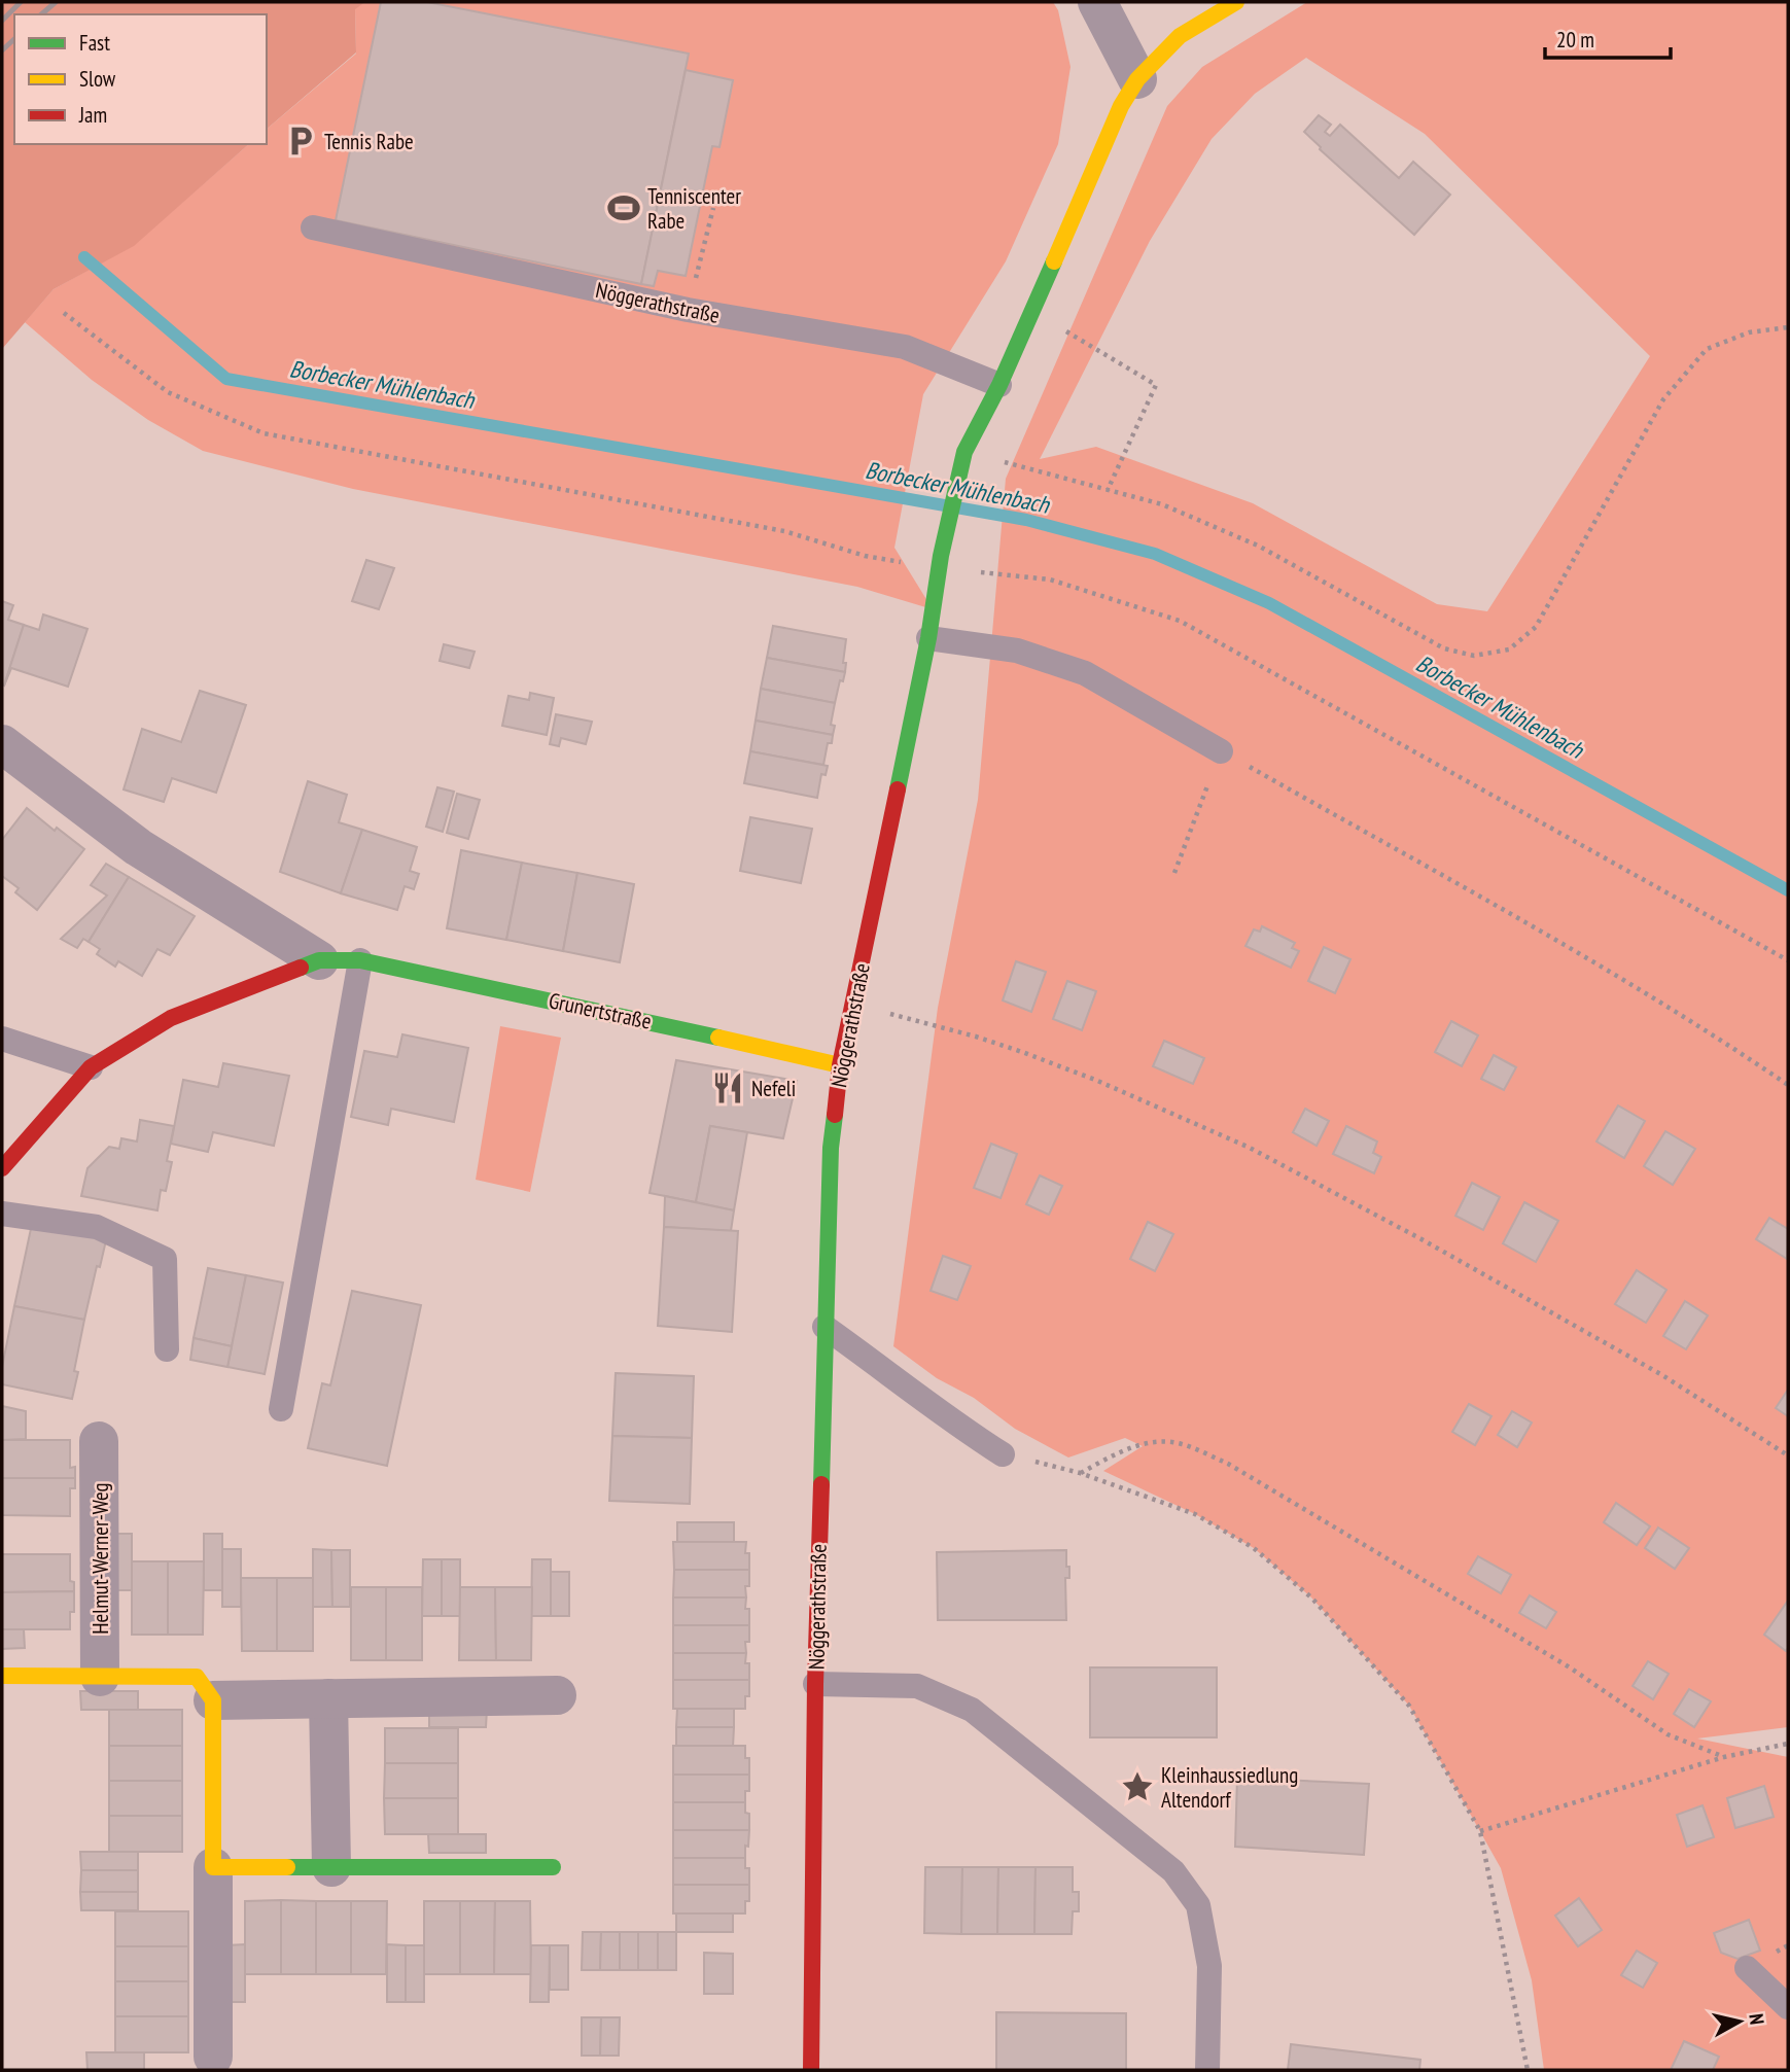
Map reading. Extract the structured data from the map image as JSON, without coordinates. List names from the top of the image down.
{
  "streets": {
    "street": ["Nöggerathstraße", "Grunertstraße", "Helmut-Werner-Weg"]
  },
  "crossings": [
    ["Nöggerathstraße", "Grunertstraße"]
  ],
  "water": ["Borbecker Mühlenbach"],
  "places": {
    "parking": ["Tennis Rabe"],
    "sports": ["Tenniscenter Rabe"],
    "restaurant": ["Nefeli"],
    "place": ["Kleinhaussiedlung Altendorf"]
  },
  "legend": ["Fast", "Slow", "Jam"],
  "scale_bar": "20 m",
  "north": "right"
}
